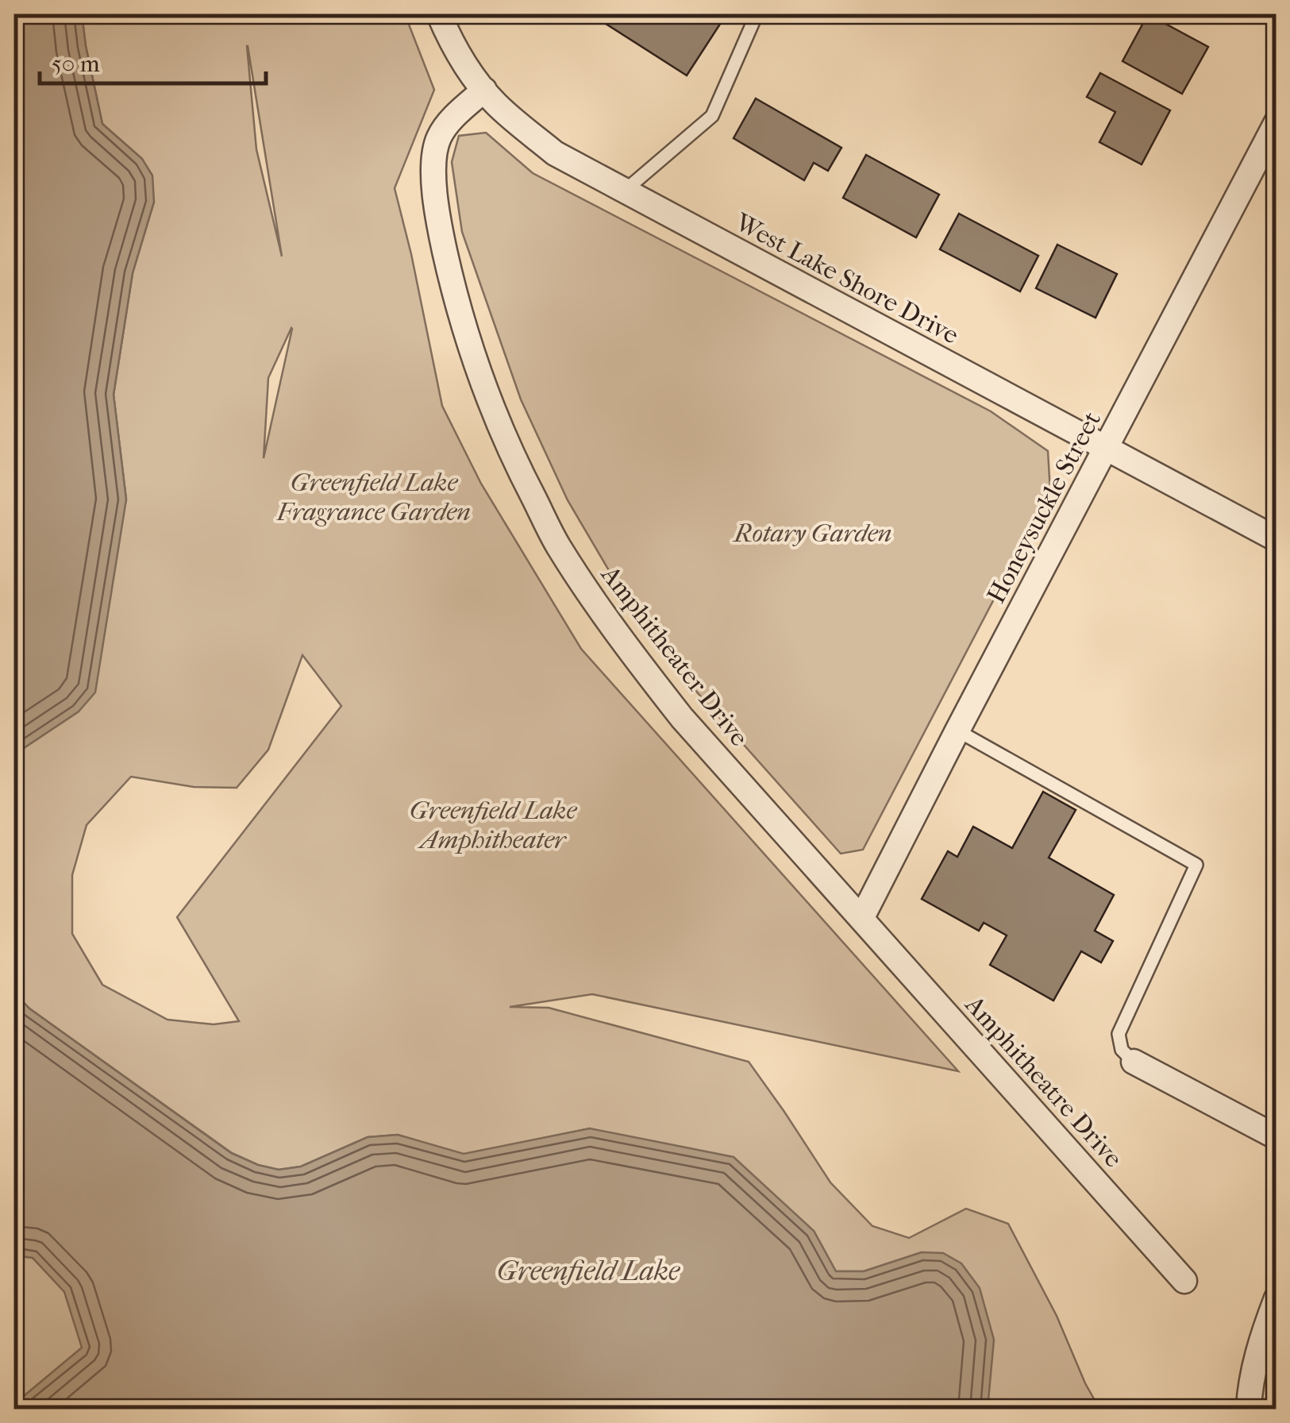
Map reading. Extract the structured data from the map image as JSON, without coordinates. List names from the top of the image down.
{
  "streets": {
    "street": [
      "West Lake Shore Drive",
      "Honeysuckle Street",
      "Amphitheater Drive",
      "Amphitheatre Drive"
    ]
  },
  "crossings": [
    ["West Lake Shore Drive", "Honeysuckle Street"],
    ["West Lake Shore Drive", "Amphitheater Drive"],
    ["Honeysuckle Street", "Amphitheater Drive"],
    ["Honeysuckle Street", "Amphitheatre Drive"],
    ["Amphitheater Drive", "Amphitheatre Drive"]
  ],
  "water": ["Greenfield Lake"],
  "parks": ["Greenfield Lake Fragrance Garden", "Rotary Garden", "Greenfield Lake Amphitheater"],
  "scale_bar": "50 m"
}
